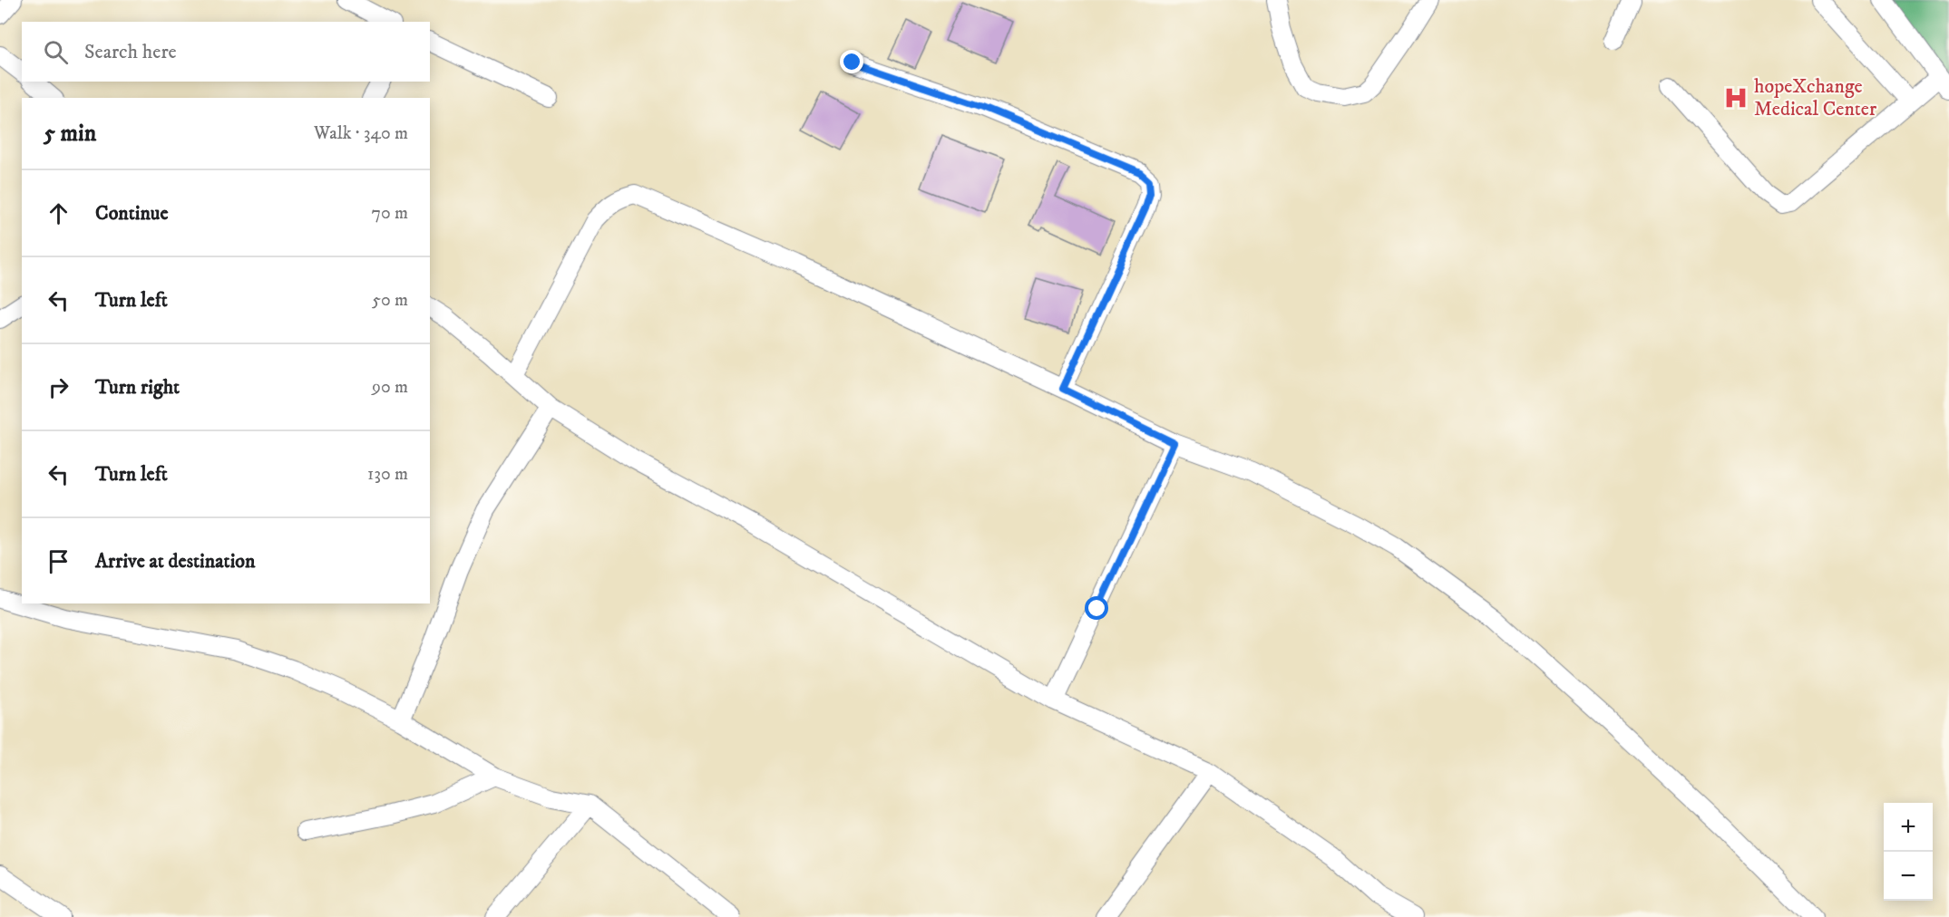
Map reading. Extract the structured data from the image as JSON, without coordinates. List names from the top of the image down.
{
  "places": {
    "hospital": ["hopeXchange Medical Center"]
  },
  "page": {
    "search": "Search here",
    "heading": ["5 min", "Walk · 340 m"],
    "list": [
      ["Continue", "70 m"],
      ["Turn left", "50 m"],
      ["Turn right", "90 m"],
      ["Turn left", "130 m"],
      "Arrive at destination"
    ],
    "map_buttons": ["+", "−"]
  }
}
